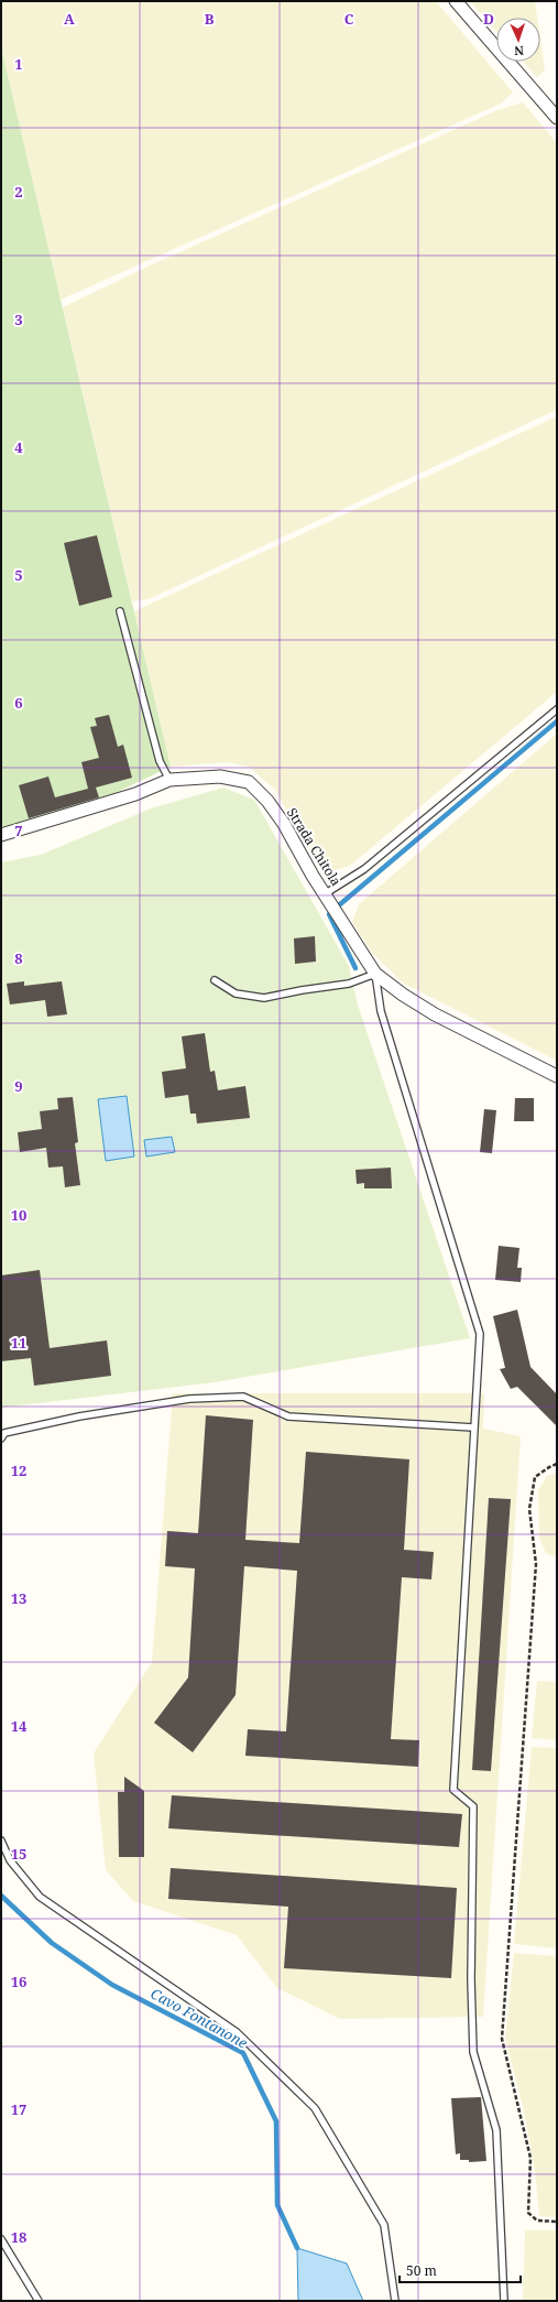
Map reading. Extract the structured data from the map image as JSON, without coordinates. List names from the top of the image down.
{
  "streets": {
    "street": ["Strada Chitola"]
  },
  "water": ["Cavo Fontanone"],
  "scale_bar": "50 m",
  "north": "bottom",
  "grid": {
    "columns": [
      "A",
      "B",
      "C",
      "D"
    ],
    "rows": [
      "1",
      "2",
      "3",
      "4",
      "5",
      "6",
      "7",
      "8",
      "9",
      "10",
      "11",
      "12",
      "13",
      "14",
      "15",
      "16",
      "17",
      "18"
    ]
  }
}
